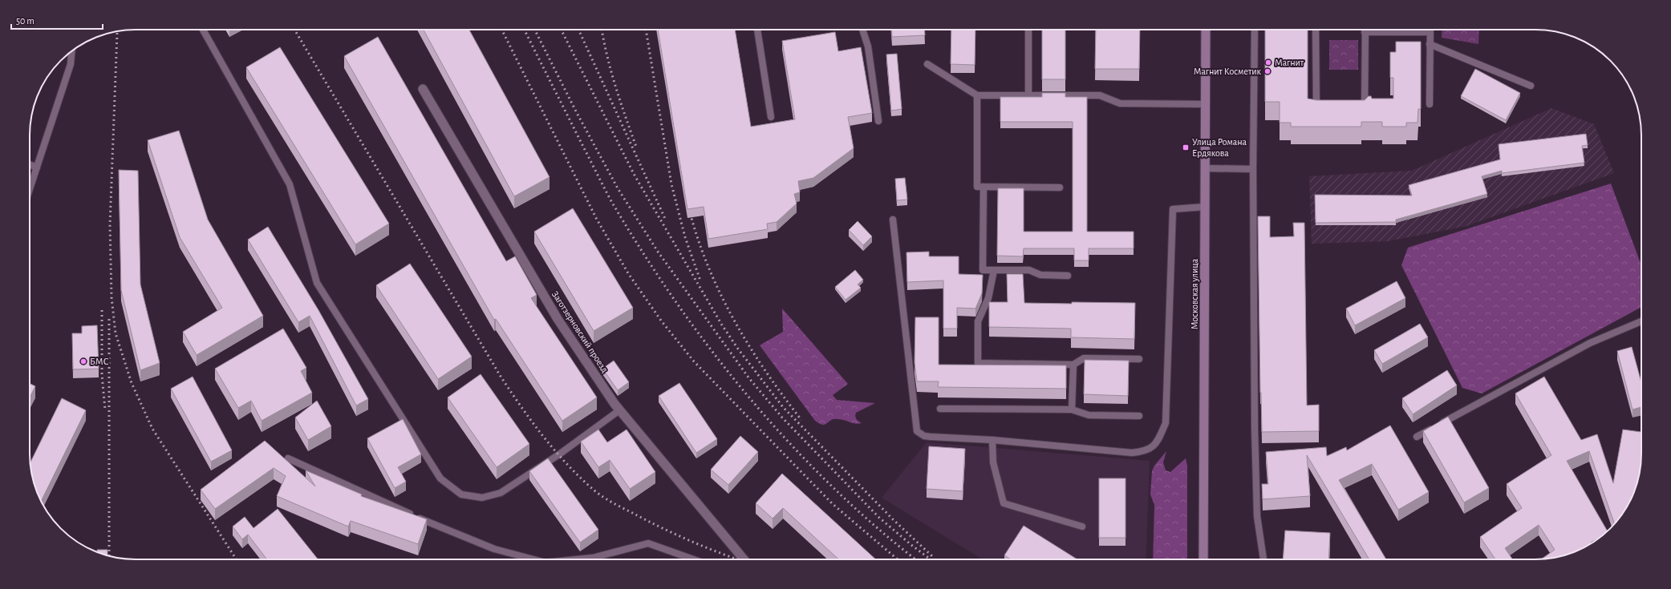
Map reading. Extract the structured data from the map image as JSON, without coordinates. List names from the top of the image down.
{
  "streets": {
    "main road": ["Московская улица"],
    "street": ["Заготзерновский проезд"]
  },
  "places": {
    "other": ["Магнит", "Магнит Косметик", "БМС"],
    "transit": ["Улица Романа Ердякова"]
  },
  "scale_bar": "50 m"
}
